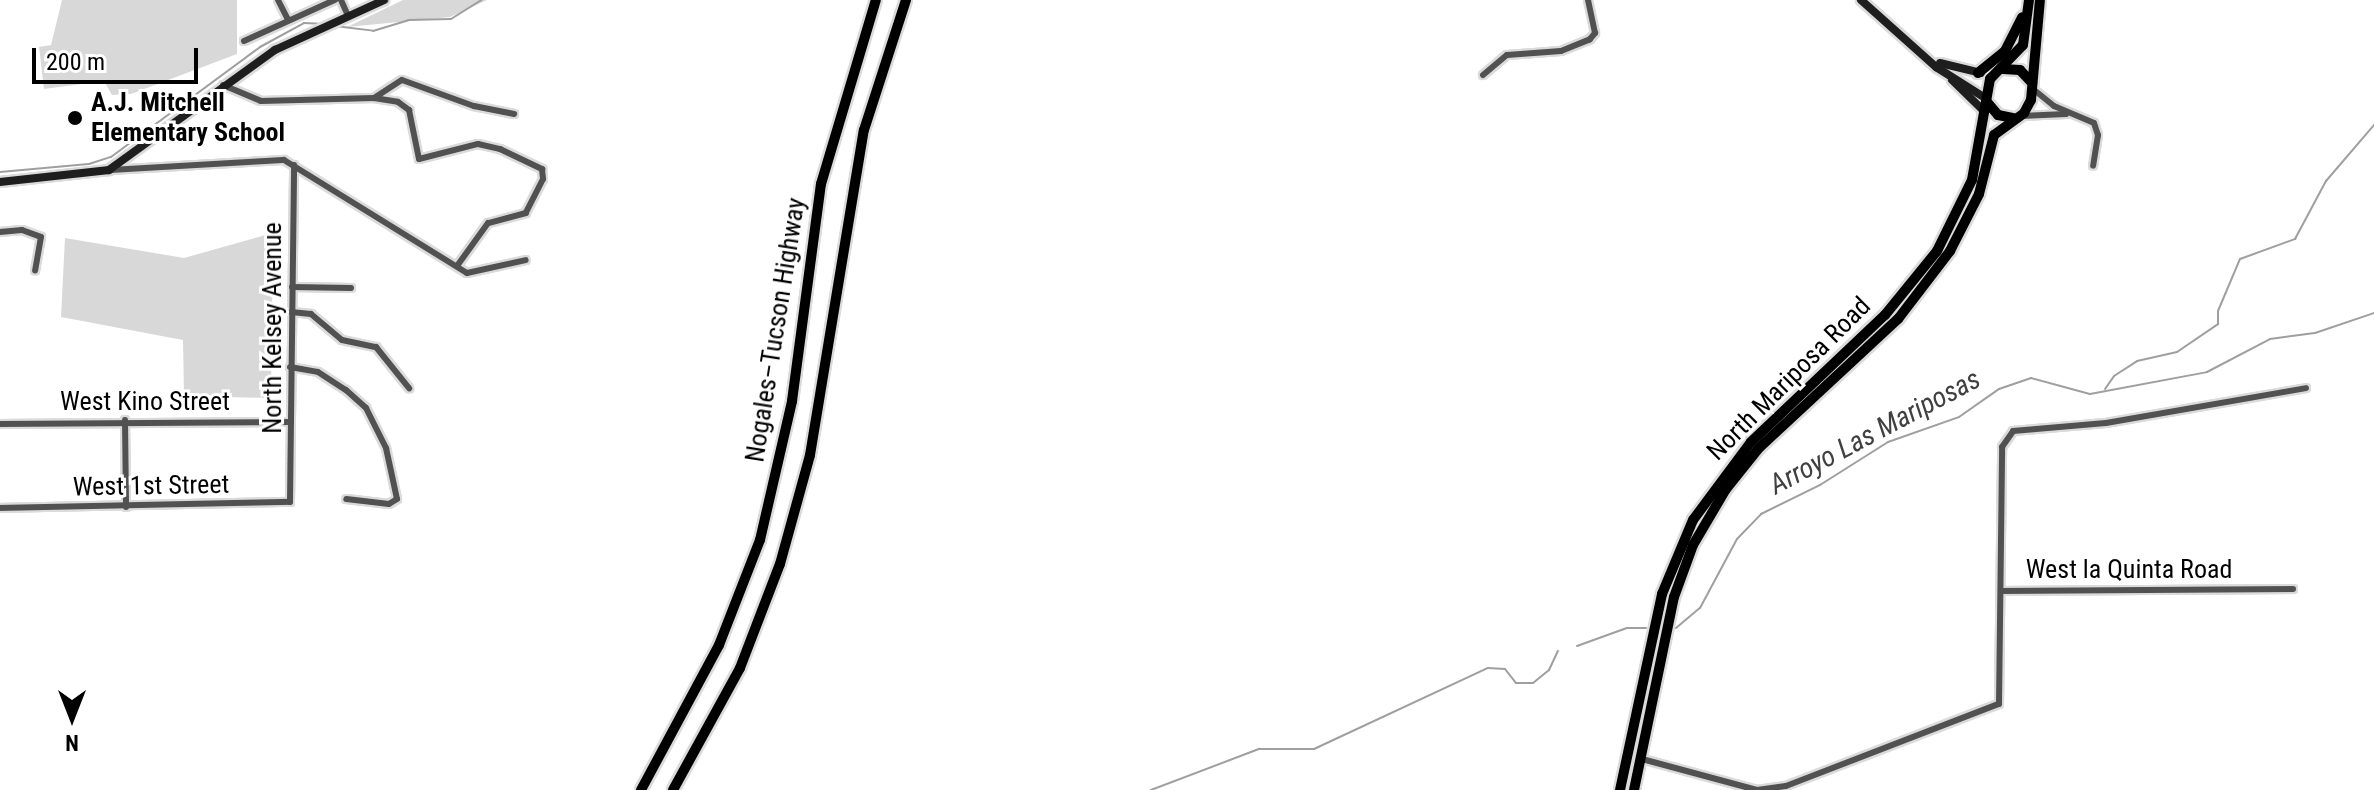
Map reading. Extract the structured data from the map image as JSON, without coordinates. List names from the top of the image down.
{
  "streets": {
    "highway": ["Nogales–Tucson Highway", "North Mariposa Road"],
    "street": [
      "North Kelsey Avenue",
      "West Kino Street",
      "West 1st Street",
      "West la Quinta Road"
    ]
  },
  "crossings": [
    ["North Kelsey Avenue", "West Kino Street"],
    ["North Kelsey Avenue", "West 1st Street"],
    ["North Mariposa Road", "West la Quinta Road"]
  ],
  "water": ["Arroyo Las Mariposas"],
  "places": ["A.J. Mitchell Elementary School"],
  "scale_bar": "200 m",
  "north": "bottom"
}
